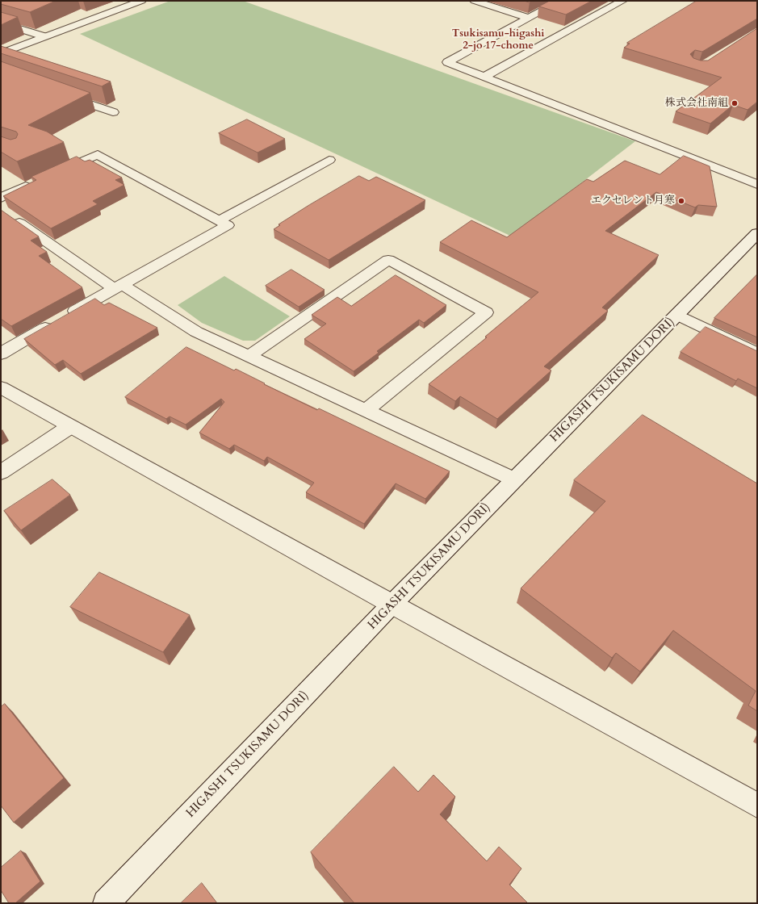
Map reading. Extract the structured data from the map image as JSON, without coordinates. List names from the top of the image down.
{
  "streets": {
    "street": ["HIGASHI TSUKISAMU DORI)"]
  },
  "districts": ["Tsukisamu-higashi 2-jo 17-chome"],
  "places": ["株式会社南組", "エクセレント月寒"]
}
